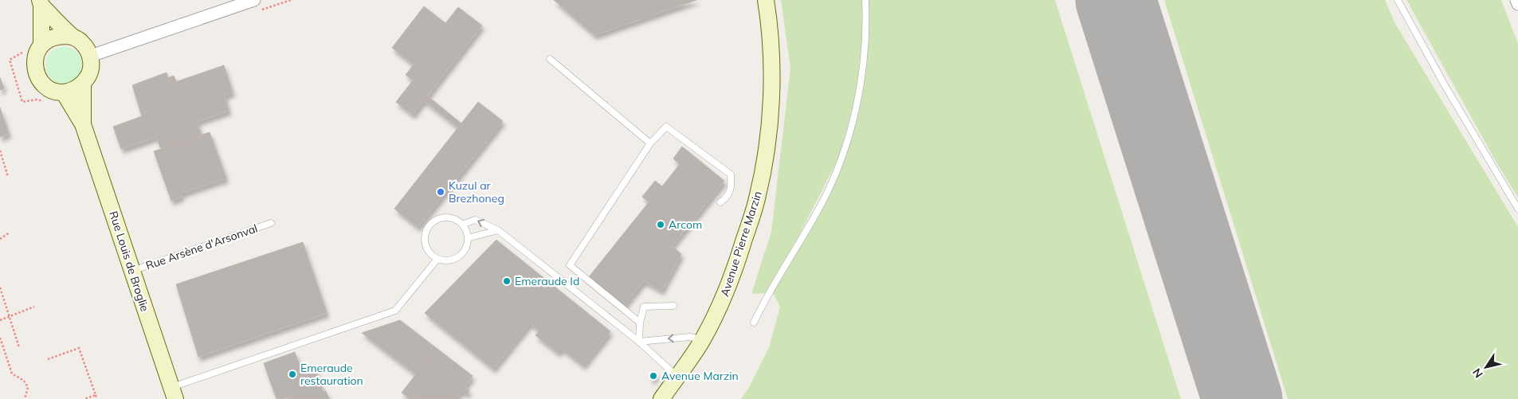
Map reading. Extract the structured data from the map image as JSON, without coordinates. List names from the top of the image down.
{
  "streets": {
    "street": ["Avenue Pierre Marzin", "Rue Louis de Broglie"],
    "lane": ["Rue Arsène d'Arsonval"]
  },
  "crossings": [
    ["Rue Arsène d'Arsonval", "Rue Louis de Broglie"]
  ],
  "places": [
    "Kuzul ar Brezhoneg",
    "Arcom",
    "Emeraude Id",
    "Emeraude restauration",
    "Avenue Marzin"
  ],
  "north": "bottom left"
}
